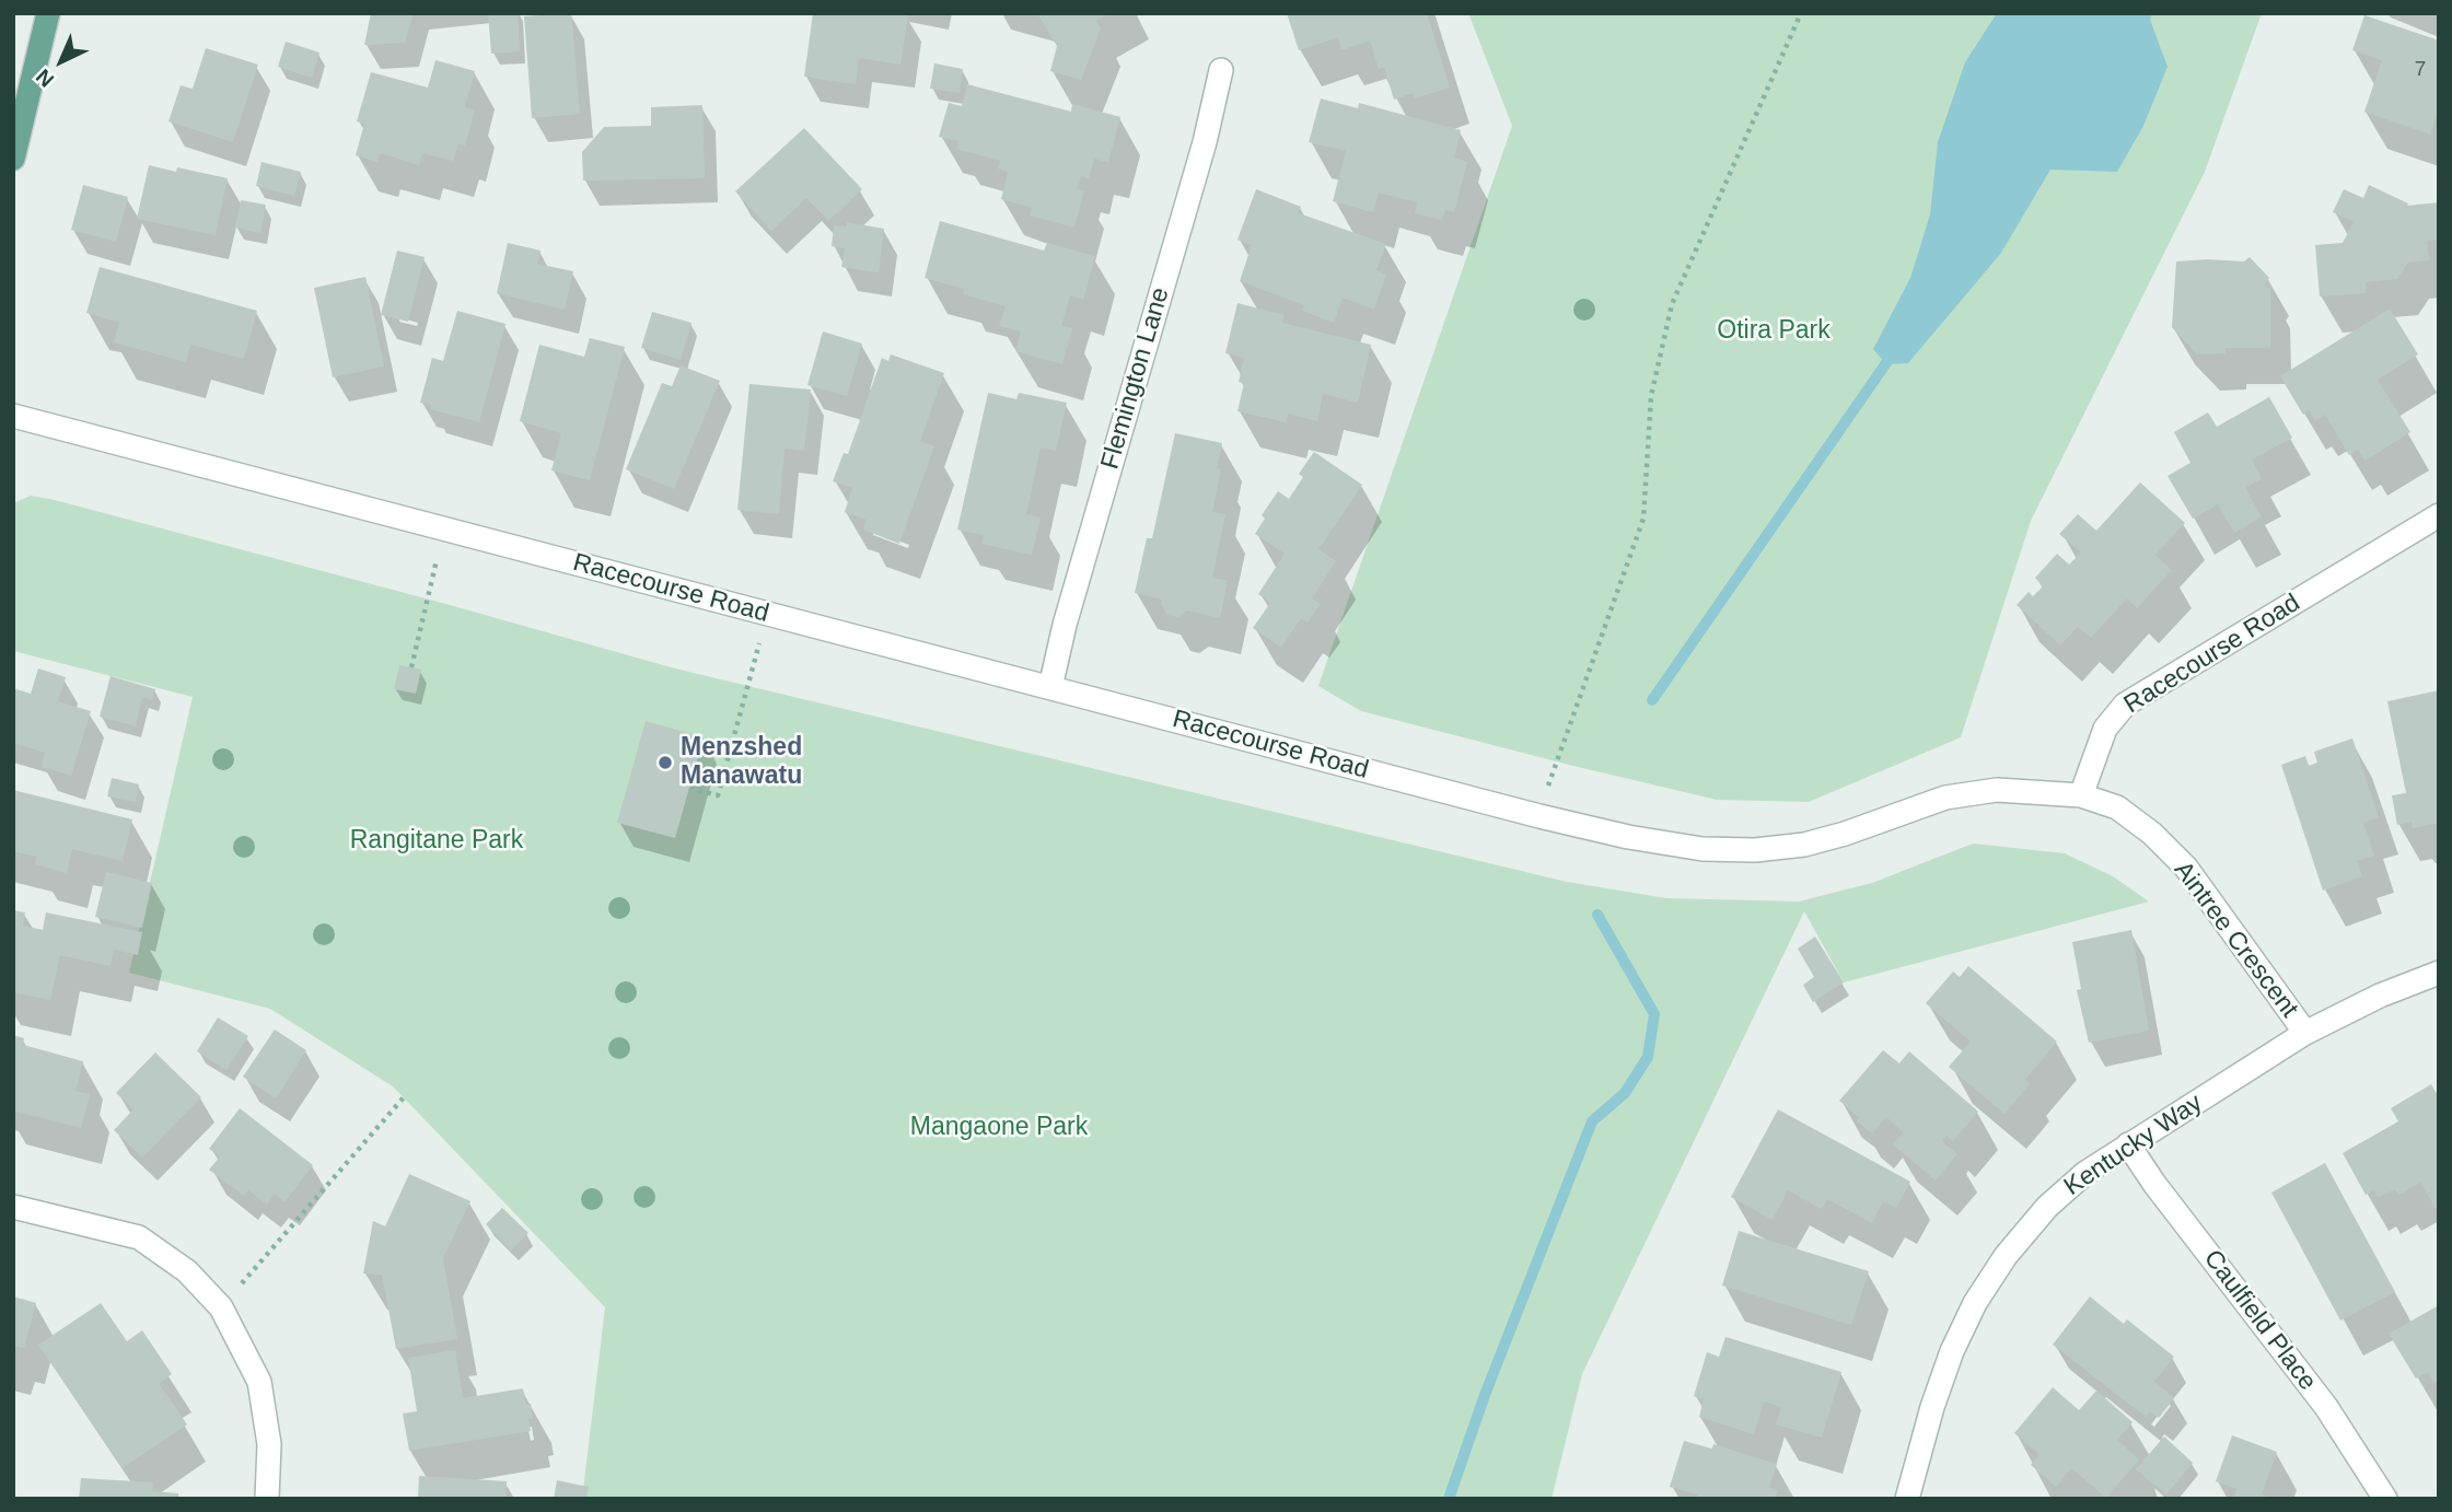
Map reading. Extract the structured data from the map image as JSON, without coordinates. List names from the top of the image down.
{
  "streets": {
    "street": [
      "Flemington Lane",
      "Racecourse Road",
      "Aintree Crescent",
      "Kentucky Way",
      "Caulfield Place"
    ]
  },
  "crossings": [
    ["Flemington Lane", "Racecourse Road"],
    ["Racecourse Road", "Aintree Crescent"],
    ["Aintree Crescent", "Kentucky Way"],
    ["Kentucky Way", "Caulfield Place"]
  ],
  "parks": ["Otira Park", "Rangitane Park", "Mangaone Park"],
  "places": ["Menzshed Manawatu"],
  "house_numbers": ["7"],
  "north": "bottom left"
}
